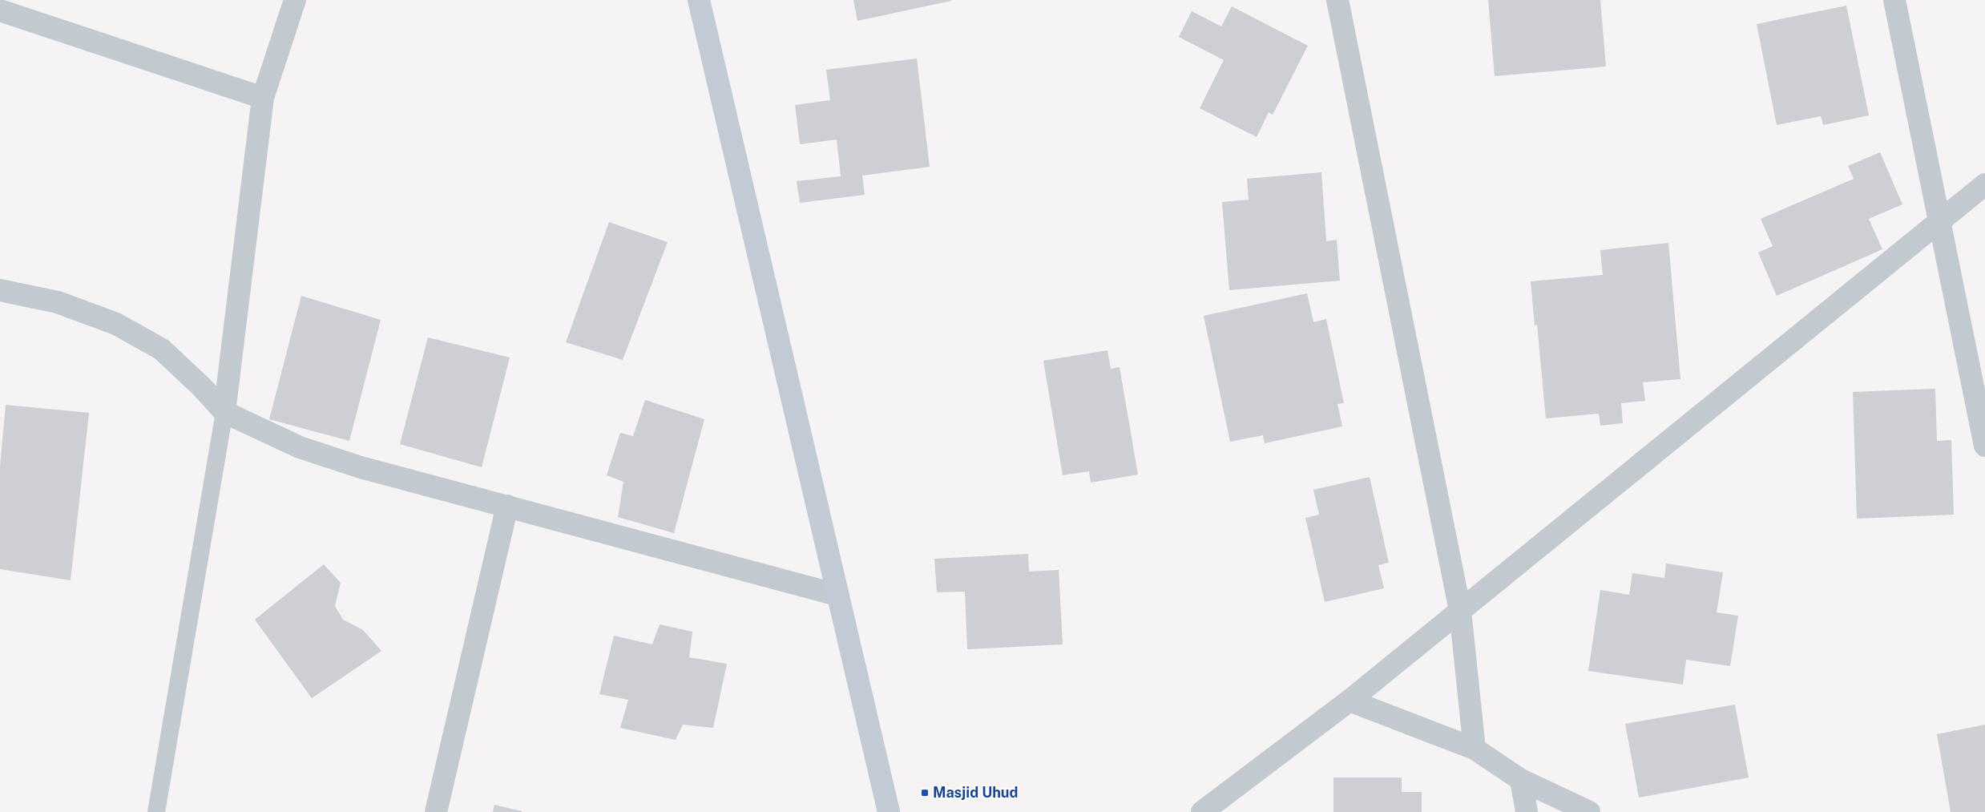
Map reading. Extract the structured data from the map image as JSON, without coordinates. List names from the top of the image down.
{
  "places": {
    "transit": ["Masjid Uhud"]
  }
}
